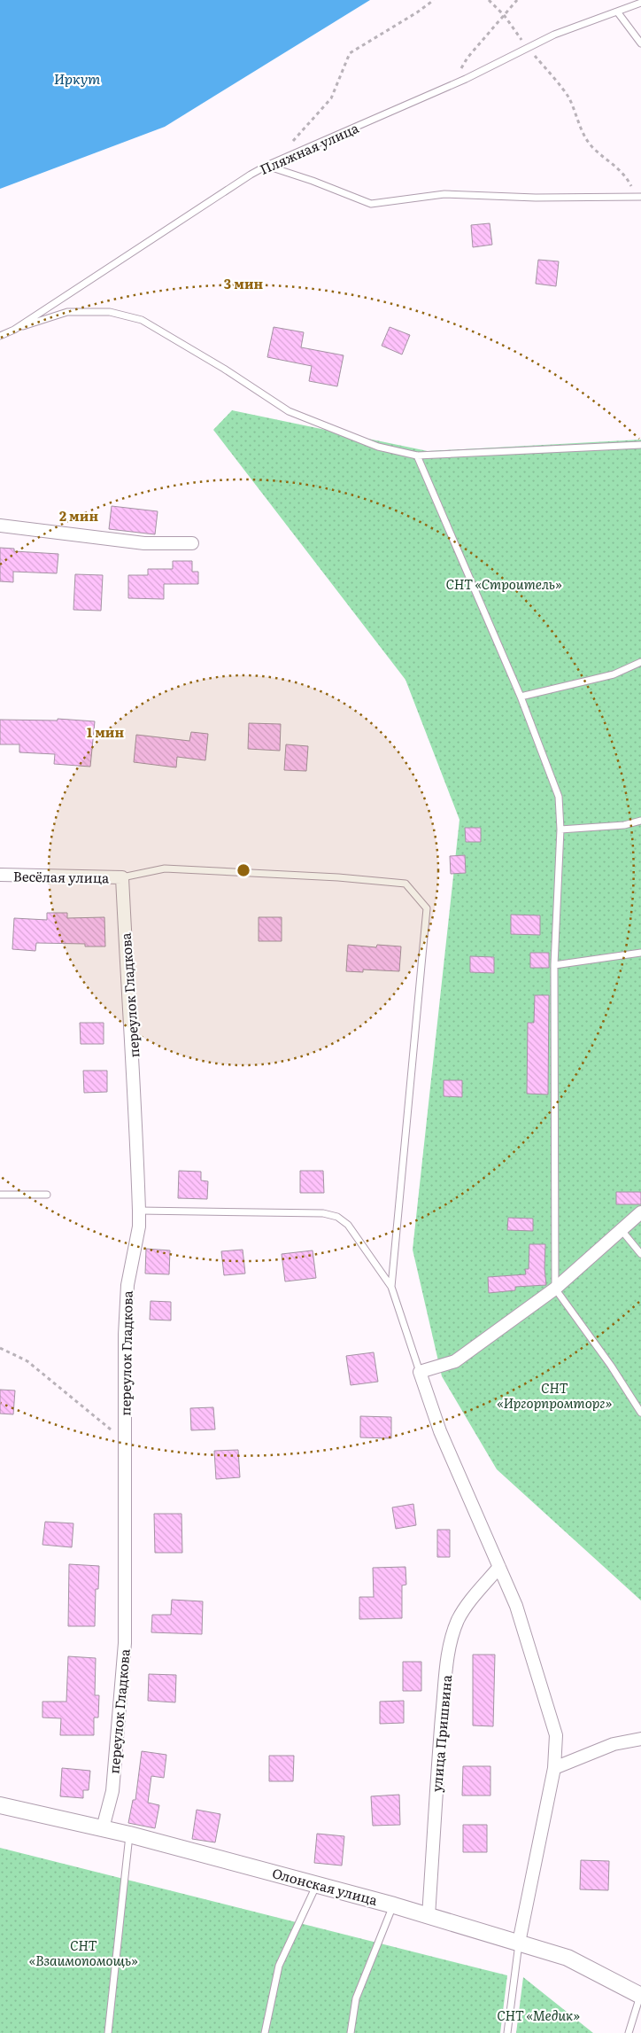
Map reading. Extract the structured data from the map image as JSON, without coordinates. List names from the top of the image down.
{
  "streets": {
    "street": [
      "Весёлая улица",
      "переулок Гладкова",
      "улица Пришвина",
      "Олонская улица"
    ],
    "lane": ["Пляжная улица"]
  },
  "crossings": [
    ["Весёлая улица", "переулок Гладкова"],
    ["переулок Гладкова", "Олонская улица"],
    ["улица Пришвина", "Олонская улица"]
  ],
  "water": ["Иркут"],
  "parks": [
    "СНТ «Строитель»",
    "СНТ «Иргорпромторг»",
    "СНТ «Взаимопомощь»",
    "СНТ «Медик»"
  ],
  "rings": ["3 мин", "2 мин", "1 мин"]
}
